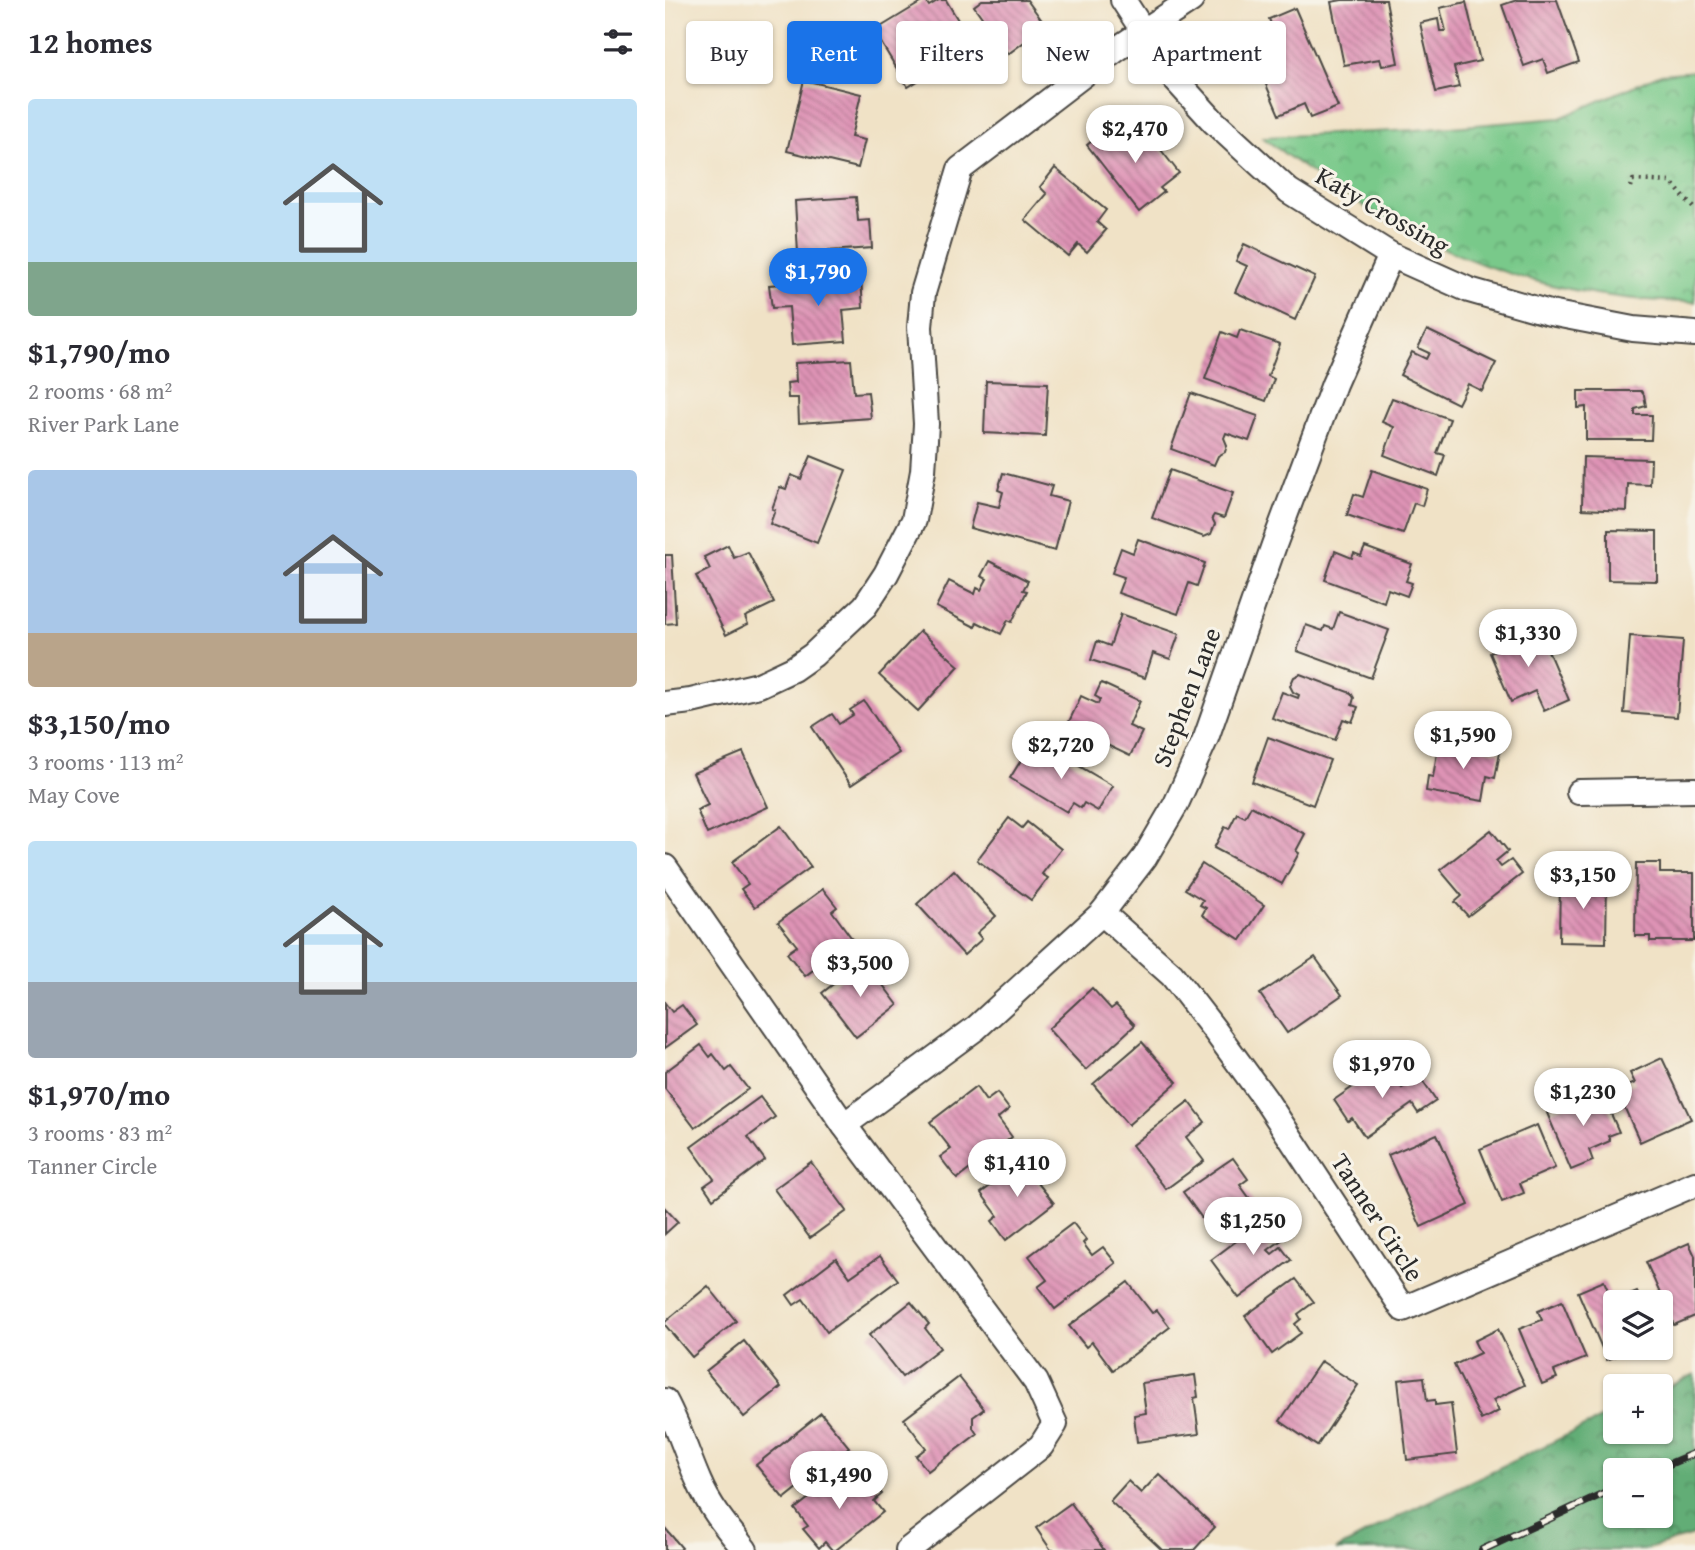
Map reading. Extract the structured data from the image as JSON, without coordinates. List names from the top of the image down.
{
  "streets": {
    "street": ["Katy Crossing", "Stephen Lane", "Tanner Circle"]
  },
  "crossings": [
    ["Katy Crossing", "Stephen Lane"],
    ["Stephen Lane", "Tanner Circle"]
  ],
  "page": {
    "heading": "12 homes",
    "chip": [
      "Buy",
      "Rent",
      "Filters",
      "New",
      "Apartment"
    ],
    "list": [
      {
        "name": "$1,790/mo",
        "note": "2 rooms · 68 m² · River Park Lane"
      },
      {
        "name": "$3,150/mo",
        "note": "3 rooms · 113 m² · May Cove"
      },
      {
        "name": "$1,970/mo",
        "note": "3 rooms · 83 m² · Tanner Circle"
      }
    ],
    "price": [
      "$2,470",
      "$1,790",
      "$1,330",
      "$1,590",
      "$2,720",
      "$3,150",
      "$3,500",
      "$1,970",
      "$1,230",
      "$1,410",
      "$1,250",
      "$1,490"
    ],
    "map_buttons": ["+", "−"]
  }
}
